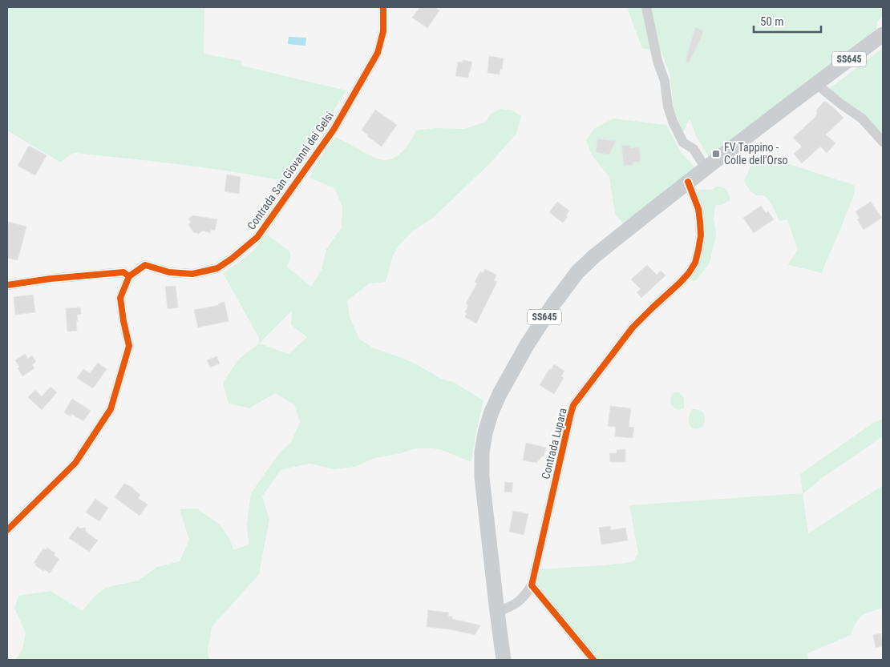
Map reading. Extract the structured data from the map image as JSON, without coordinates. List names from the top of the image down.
{
  "streets": {
    "main road": ["SS645"],
    "street": ["Contrada San Giovanni dei Gelsi", "Contrada Lupara"]
  },
  "crossings": [
    ["SS645", "Contrada Lupara"]
  ],
  "places": {
    "transit": ["FV Tappino - Colle dell'Orso"]
  },
  "scale_bar": "50 m"
}
